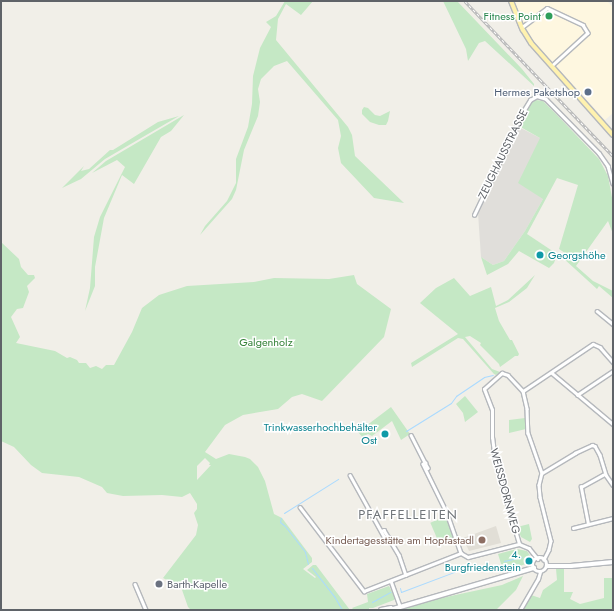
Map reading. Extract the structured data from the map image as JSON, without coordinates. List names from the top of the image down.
{
  "streets": {
    "street": ["ZEUGHAUSSTRASSE", "WEISSDORNWEG"]
  },
  "districts": ["PFAFFELLEITEN"],
  "parks": ["Galgenholz"],
  "places": [
    "Fitness Point",
    "Hermes Paketshop",
    "Georgshöhe",
    "Trinkwasserhochbehälter Ost",
    "Kindertagesstätte am Hopfastadl",
    "4. Burgfriedenstein",
    "Barth-Kapelle"
  ]
}
